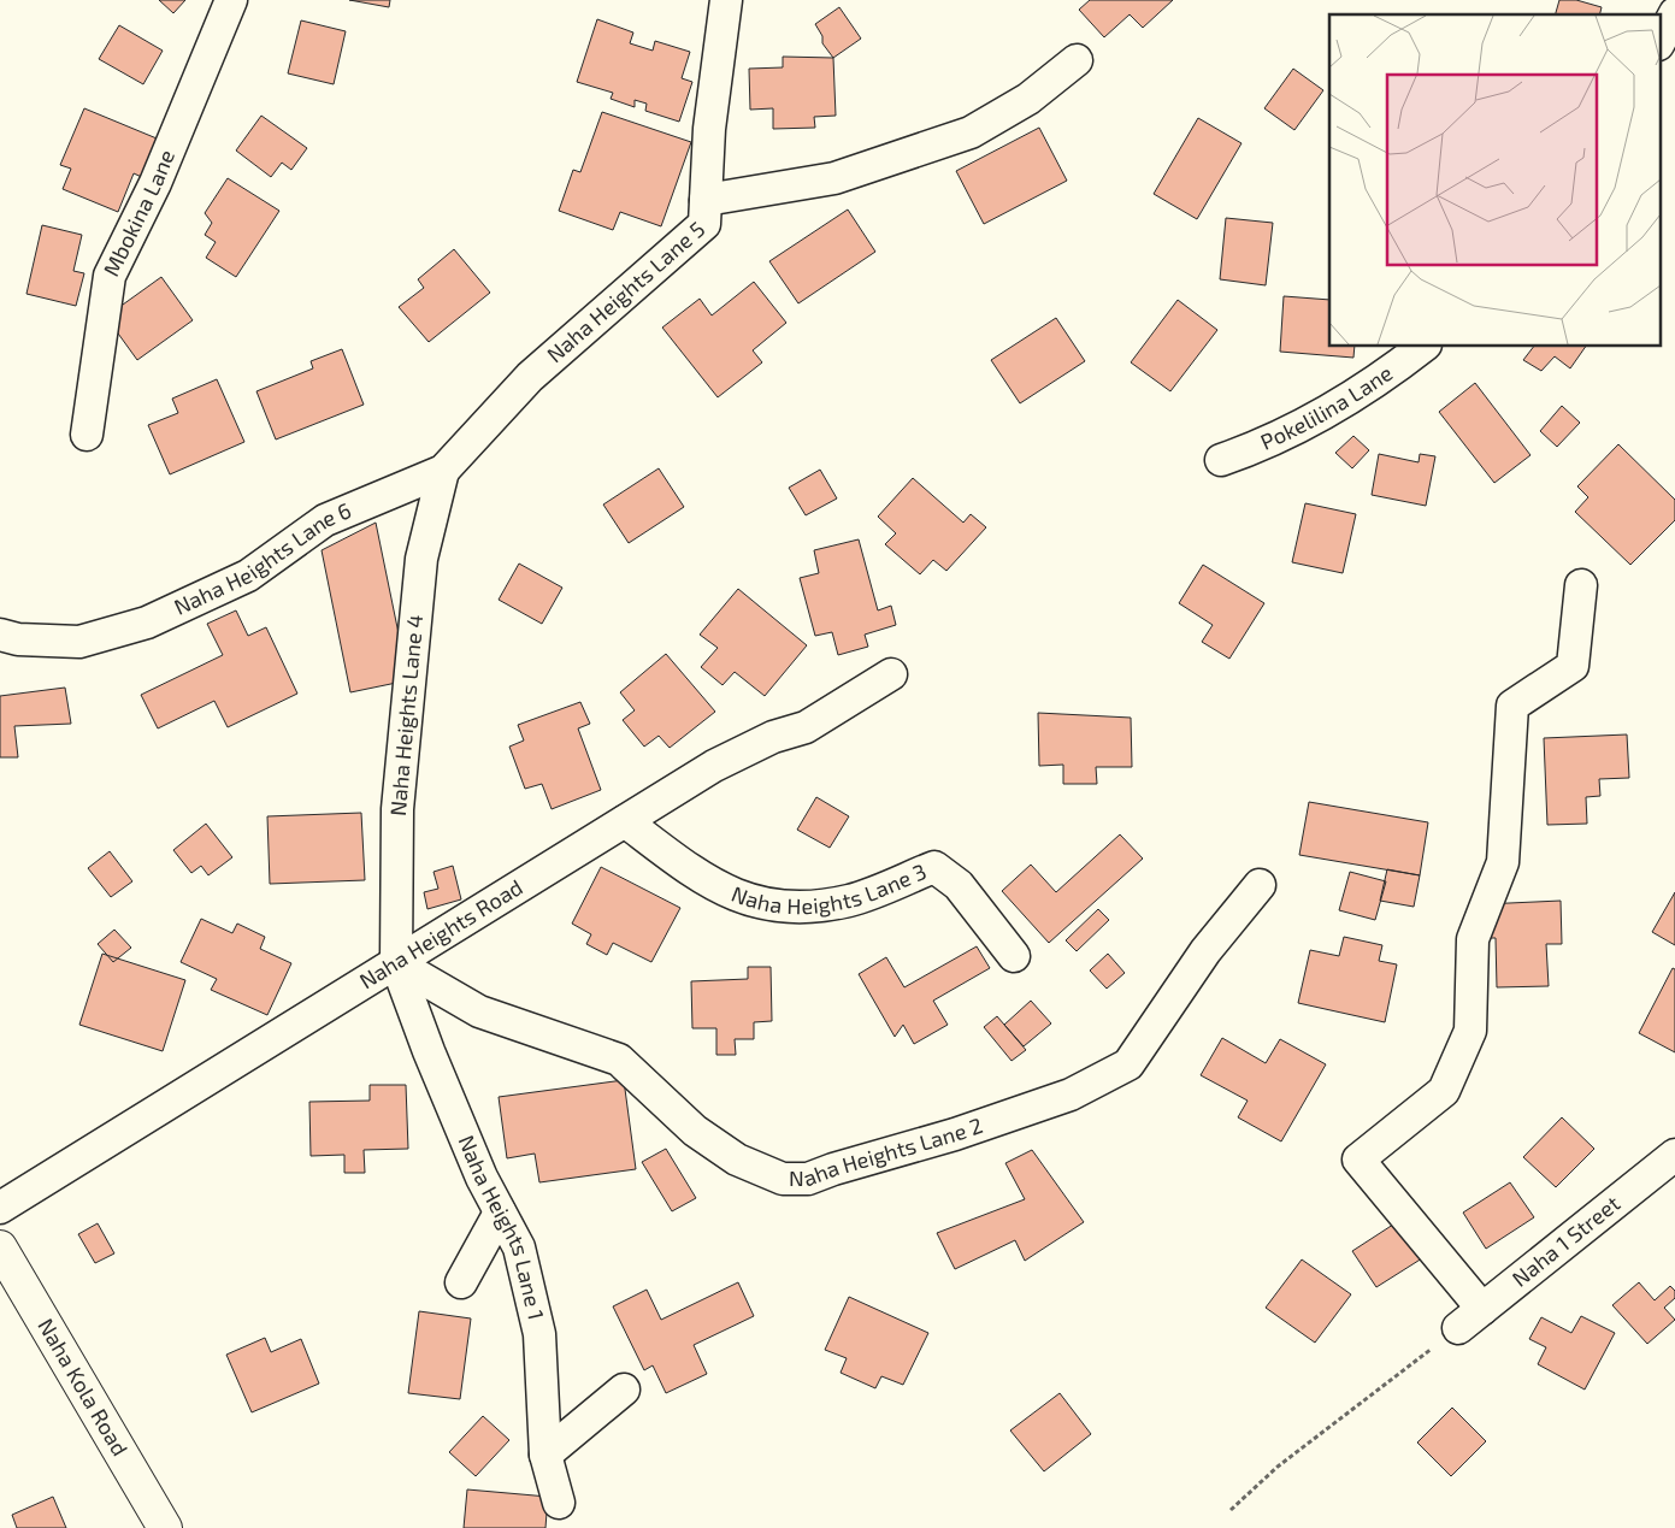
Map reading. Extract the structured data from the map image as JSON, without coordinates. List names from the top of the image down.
{
  "streets": {
    "street": [
      "Mbokina Lane",
      "Naha Heights Lane 5",
      "Pokelilina Lane",
      "Naha Heights Lane 6",
      "Naha Heights Lane 4",
      "Naha Heights Lane 3",
      "Naha Heights Road",
      "Naha Heights Lane 2",
      "Naha Heights Lane 1",
      "Naha 1 Street",
      "Naha Kola Road"
    ]
  },
  "crossings": [
    ["Naha Heights Lane 5", "Naha Heights Lane 6"],
    ["Naha Heights Lane 5", "Naha Heights Lane 4"],
    ["Naha Heights Lane 6", "Naha Heights Lane 4"],
    ["Naha Heights Lane 4", "Naha Heights Road"],
    ["Naha Heights Lane 4", "Naha Heights Lane 2"],
    ["Naha Heights Lane 4", "Naha Heights Lane 1"],
    ["Naha Heights Lane 3", "Naha Heights Road"],
    ["Naha Heights Road", "Naha Heights Lane 2"],
    ["Naha Heights Road", "Naha Heights Lane 1"],
    ["Naha Heights Lane 2", "Naha Heights Lane 1"]
  ]
}
